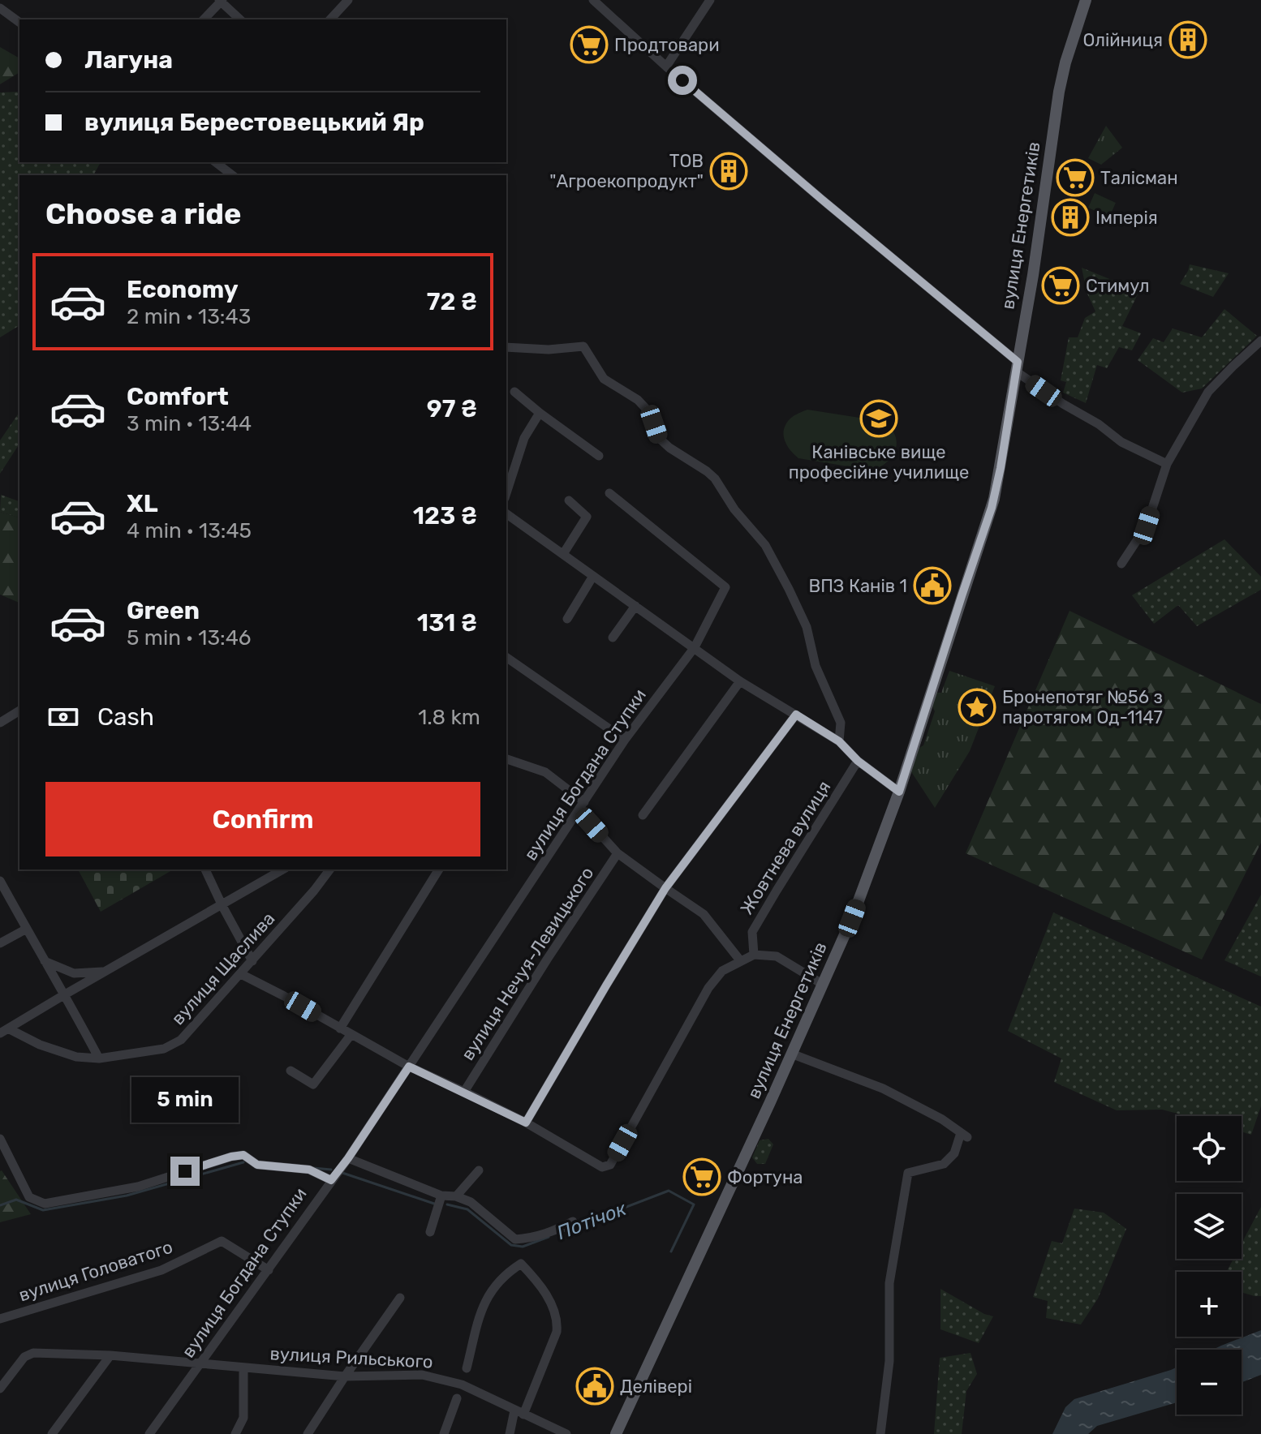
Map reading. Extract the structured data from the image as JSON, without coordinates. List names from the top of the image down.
{
  "streets": {
    "main road": ["вулиця Енергетиків"],
    "street": [
      "вулиця Богдана Ступки",
      "Жовтнева вулиця",
      "вулиця Нечуя-Левицького",
      "вулиця Щаслива",
      "вулиця Головатого",
      "вулиця Рильського"
    ]
  },
  "crossings": [
    ["вулиця Богдана Ступки", "вулиця Головатого"],
    ["вулиця Богдана Ступки", "вулиця Рильського"]
  ],
  "water": ["Потічок"],
  "places": {
    "building": ["Олійниця", "ТОВ \"Агроекопродукт\"", "Імперія"],
    "supermarket": [
      "Продтовари",
      "Талісман",
      "Стимул",
      "Фортуна"
    ],
    "school or university": ["Канівське вище професійне училище"],
    "public building": ["ВПЗ Канів 1", "Делівері"],
    "place": ["Бронепотяг №56 з паротягом Од-1147"]
  },
  "page": {
    "banner": ["Лагуна", "вулиця Берестовецький Яр"],
    "heading": "Choose a ride",
    "list": [
      {
        "name": "Economy",
        "note": "2 min · 13:43",
        "value": "72 ₴"
      },
      {
        "name": "Comfort",
        "note": "3 min · 13:44",
        "value": "97 ₴"
      },
      {
        "name": "XL",
        "note": "4 min · 13:45",
        "value": "123 ₴"
      },
      {
        "name": "Green",
        "note": "5 min · 13:46",
        "value": "131 ₴"
      }
    ],
    "pay": ["Cash", "1.8 km"],
    "buttons": "Confirm",
    "bubble": "5 min",
    "map_buttons": ["+", "−"]
  }
}
